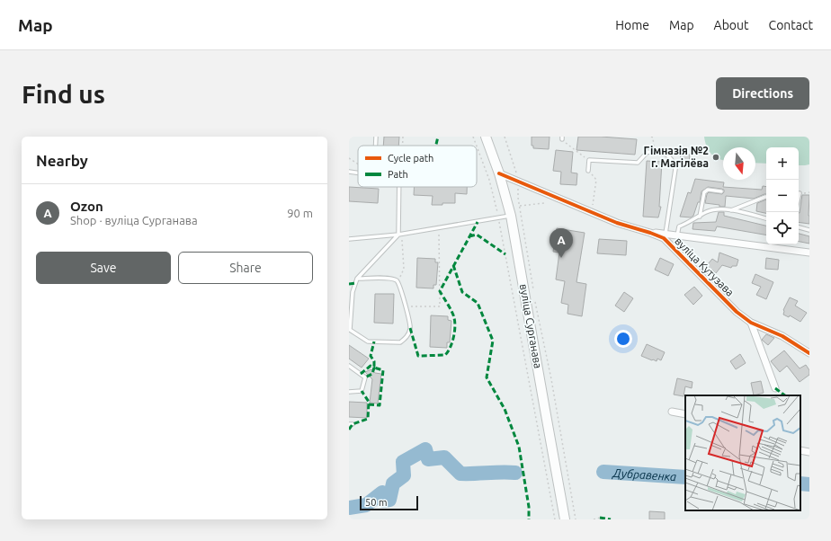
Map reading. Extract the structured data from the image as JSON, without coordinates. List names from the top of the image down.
{
  "streets": {
    "main road": ["вуліца Сурганава"],
    "street": ["вуліца Кутузава"]
  },
  "crossings": [
    ["вуліца Кутузава", "вуліца Сурганава"]
  ],
  "water": ["Дубравенка"],
  "places": ["Гімназія №2 г. Магілёва"],
  "legend": ["Cycle path", "Path"],
  "scale_bar": "50 m",
  "north": "bottom",
  "page": {
    "header": "Map",
    "nav": [
      "Home",
      "Map",
      "About",
      "Contact"
    ],
    "buttons": [
      "Directions",
      ["Save", "Share"]
    ],
    "title": "Find us",
    "heading": "Nearby",
    "map_buttons": ["+", "−"],
    "list": [
      {
        "mark": "A",
        "name": "Ozon",
        "note": "Shop · вуліца Сурганава",
        "value": "90 m"
      }
    ],
    "pins": "A",
    "scale": "50 m"
  }
}
